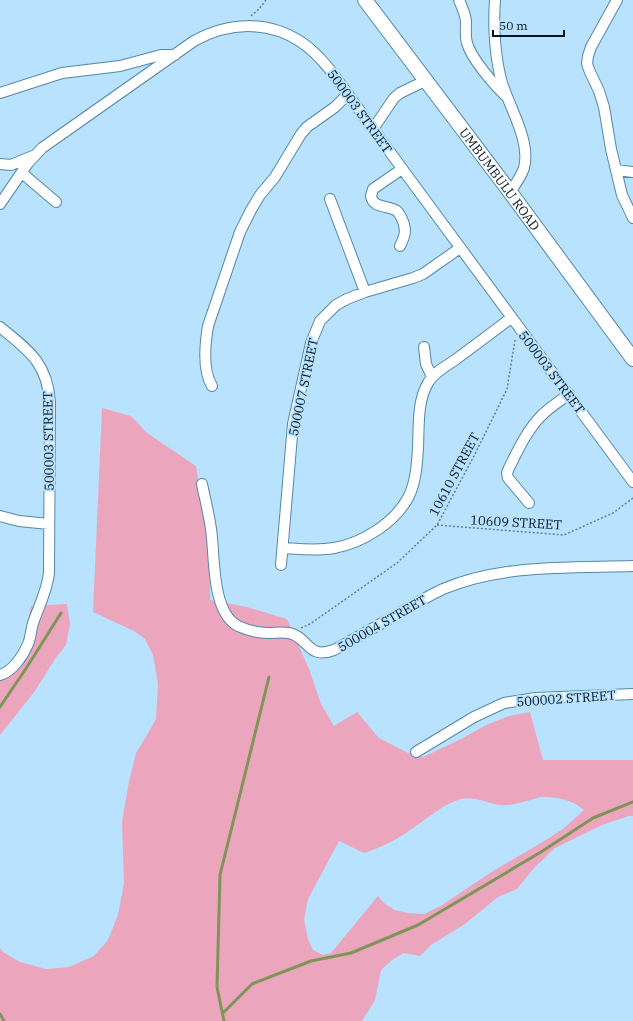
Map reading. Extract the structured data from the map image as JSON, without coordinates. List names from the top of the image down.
{
  "streets": {
    "main road": ["UMBUMBULU ROAD"],
    "street": [
      "500003 STREET",
      "500007 STREET",
      "500004 STREET",
      "500002 STREET"
    ],
    "path": ["10610 STREET", "10609 STREET"]
  },
  "crossings": [
    ["500003 STREET", "500007 STREET"],
    ["500003 STREET", "10610 STREET"],
    ["10610 STREET", "10609 STREET"],
    ["10610 STREET", "500004 STREET"]
  ],
  "scale_bar": "50 m"
}
